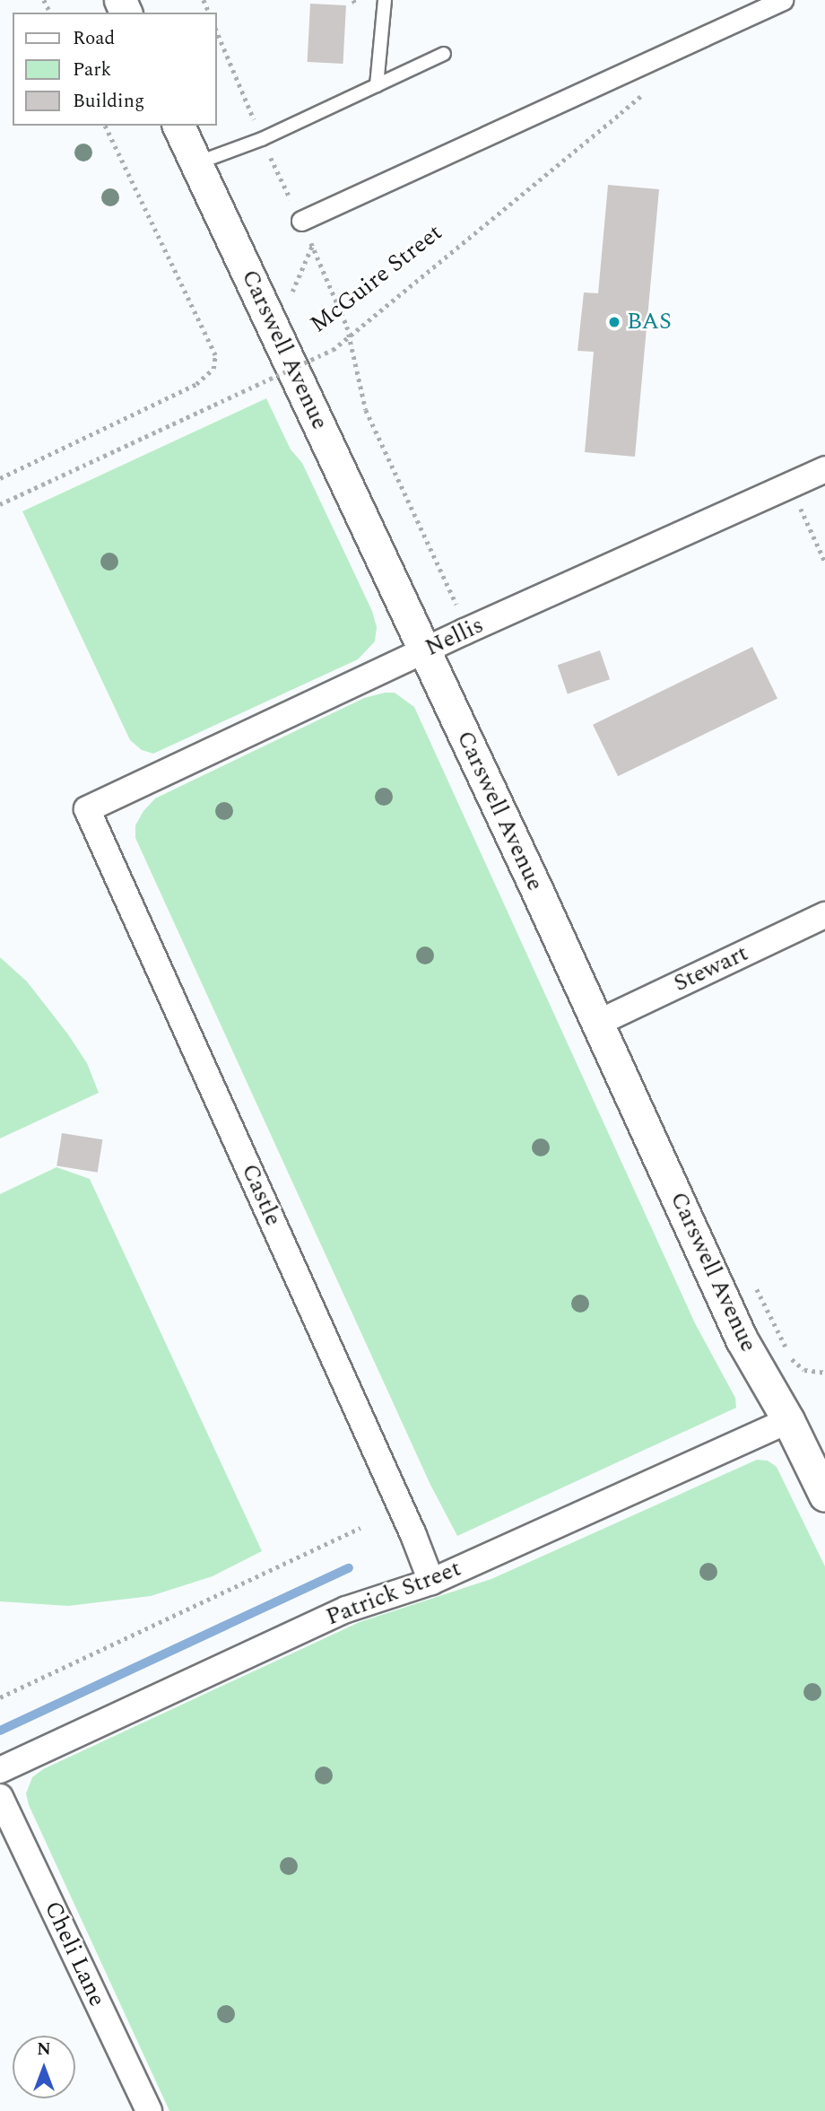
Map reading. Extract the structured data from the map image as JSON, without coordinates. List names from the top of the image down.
{
  "streets": {
    "street": [
      "Carswell Avenue",
      "Nellis",
      "Stewart",
      "Castle",
      "Patrick Street",
      "Cheli Lane"
    ],
    "path": ["McGuire Street"]
  },
  "crossings": [
    ["Carswell Avenue", "Nellis"],
    ["Carswell Avenue", "Stewart"],
    ["Carswell Avenue", "Patrick Street"],
    ["Nellis", "Castle"],
    ["Castle", "Patrick Street"]
  ],
  "places": ["BAS"],
  "legend": ["Road", "Park", "Building"],
  "north": "top"
}
